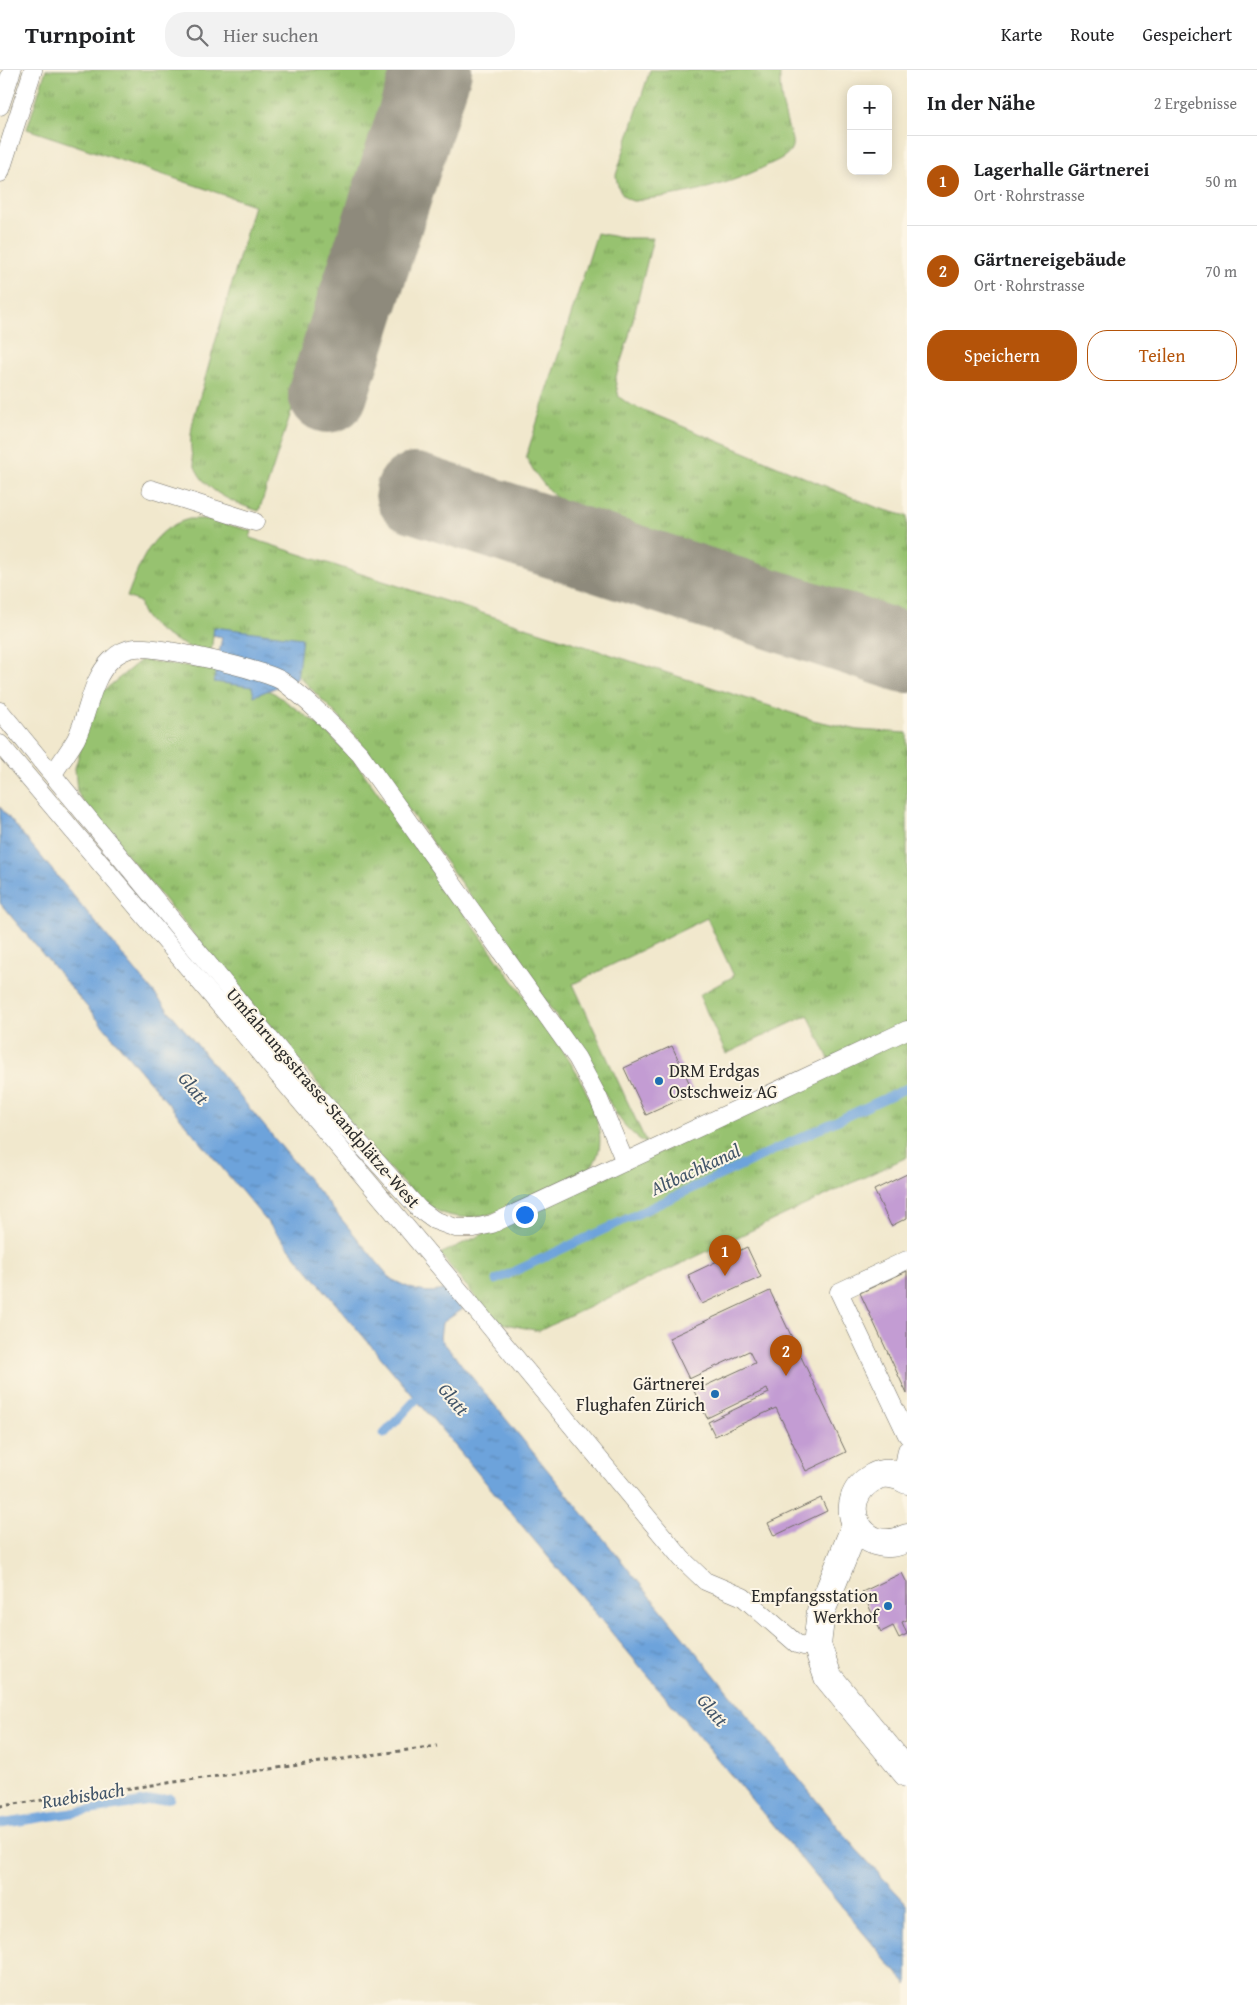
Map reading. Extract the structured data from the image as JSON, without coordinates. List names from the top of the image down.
{
  "streets": {
    "lane": ["Umfahrungsstrasse-Standplätze-West"]
  },
  "water": ["Glatt", "Altbachkanal", "Ruebisbach"],
  "places": ["DRM Erdgas Ostschweiz AG", "Gärtnerei Flughafen Zürich", "Empfangsstation Werkhof"],
  "page": {
    "header": "Turnpoint",
    "search": "Hier suchen",
    "nav": ["Karte", "Route", "Gespeichert"],
    "heading": ["In der Nähe", "2 Ergebnisse"],
    "map_buttons": ["+", "−"],
    "list": [
      {
        "mark": "1",
        "name": "Lagerhalle Gärtnerei",
        "note": "Ort · Rohrstrasse",
        "value": "50 m"
      },
      {
        "mark": "2",
        "name": "Gärtnereigebäude",
        "note": "Ort · Rohrstrasse",
        "value": "70 m"
      }
    ],
    "buttons": ["Speichern", "Teilen"],
    "pins": ["1", "2"]
  }
}
